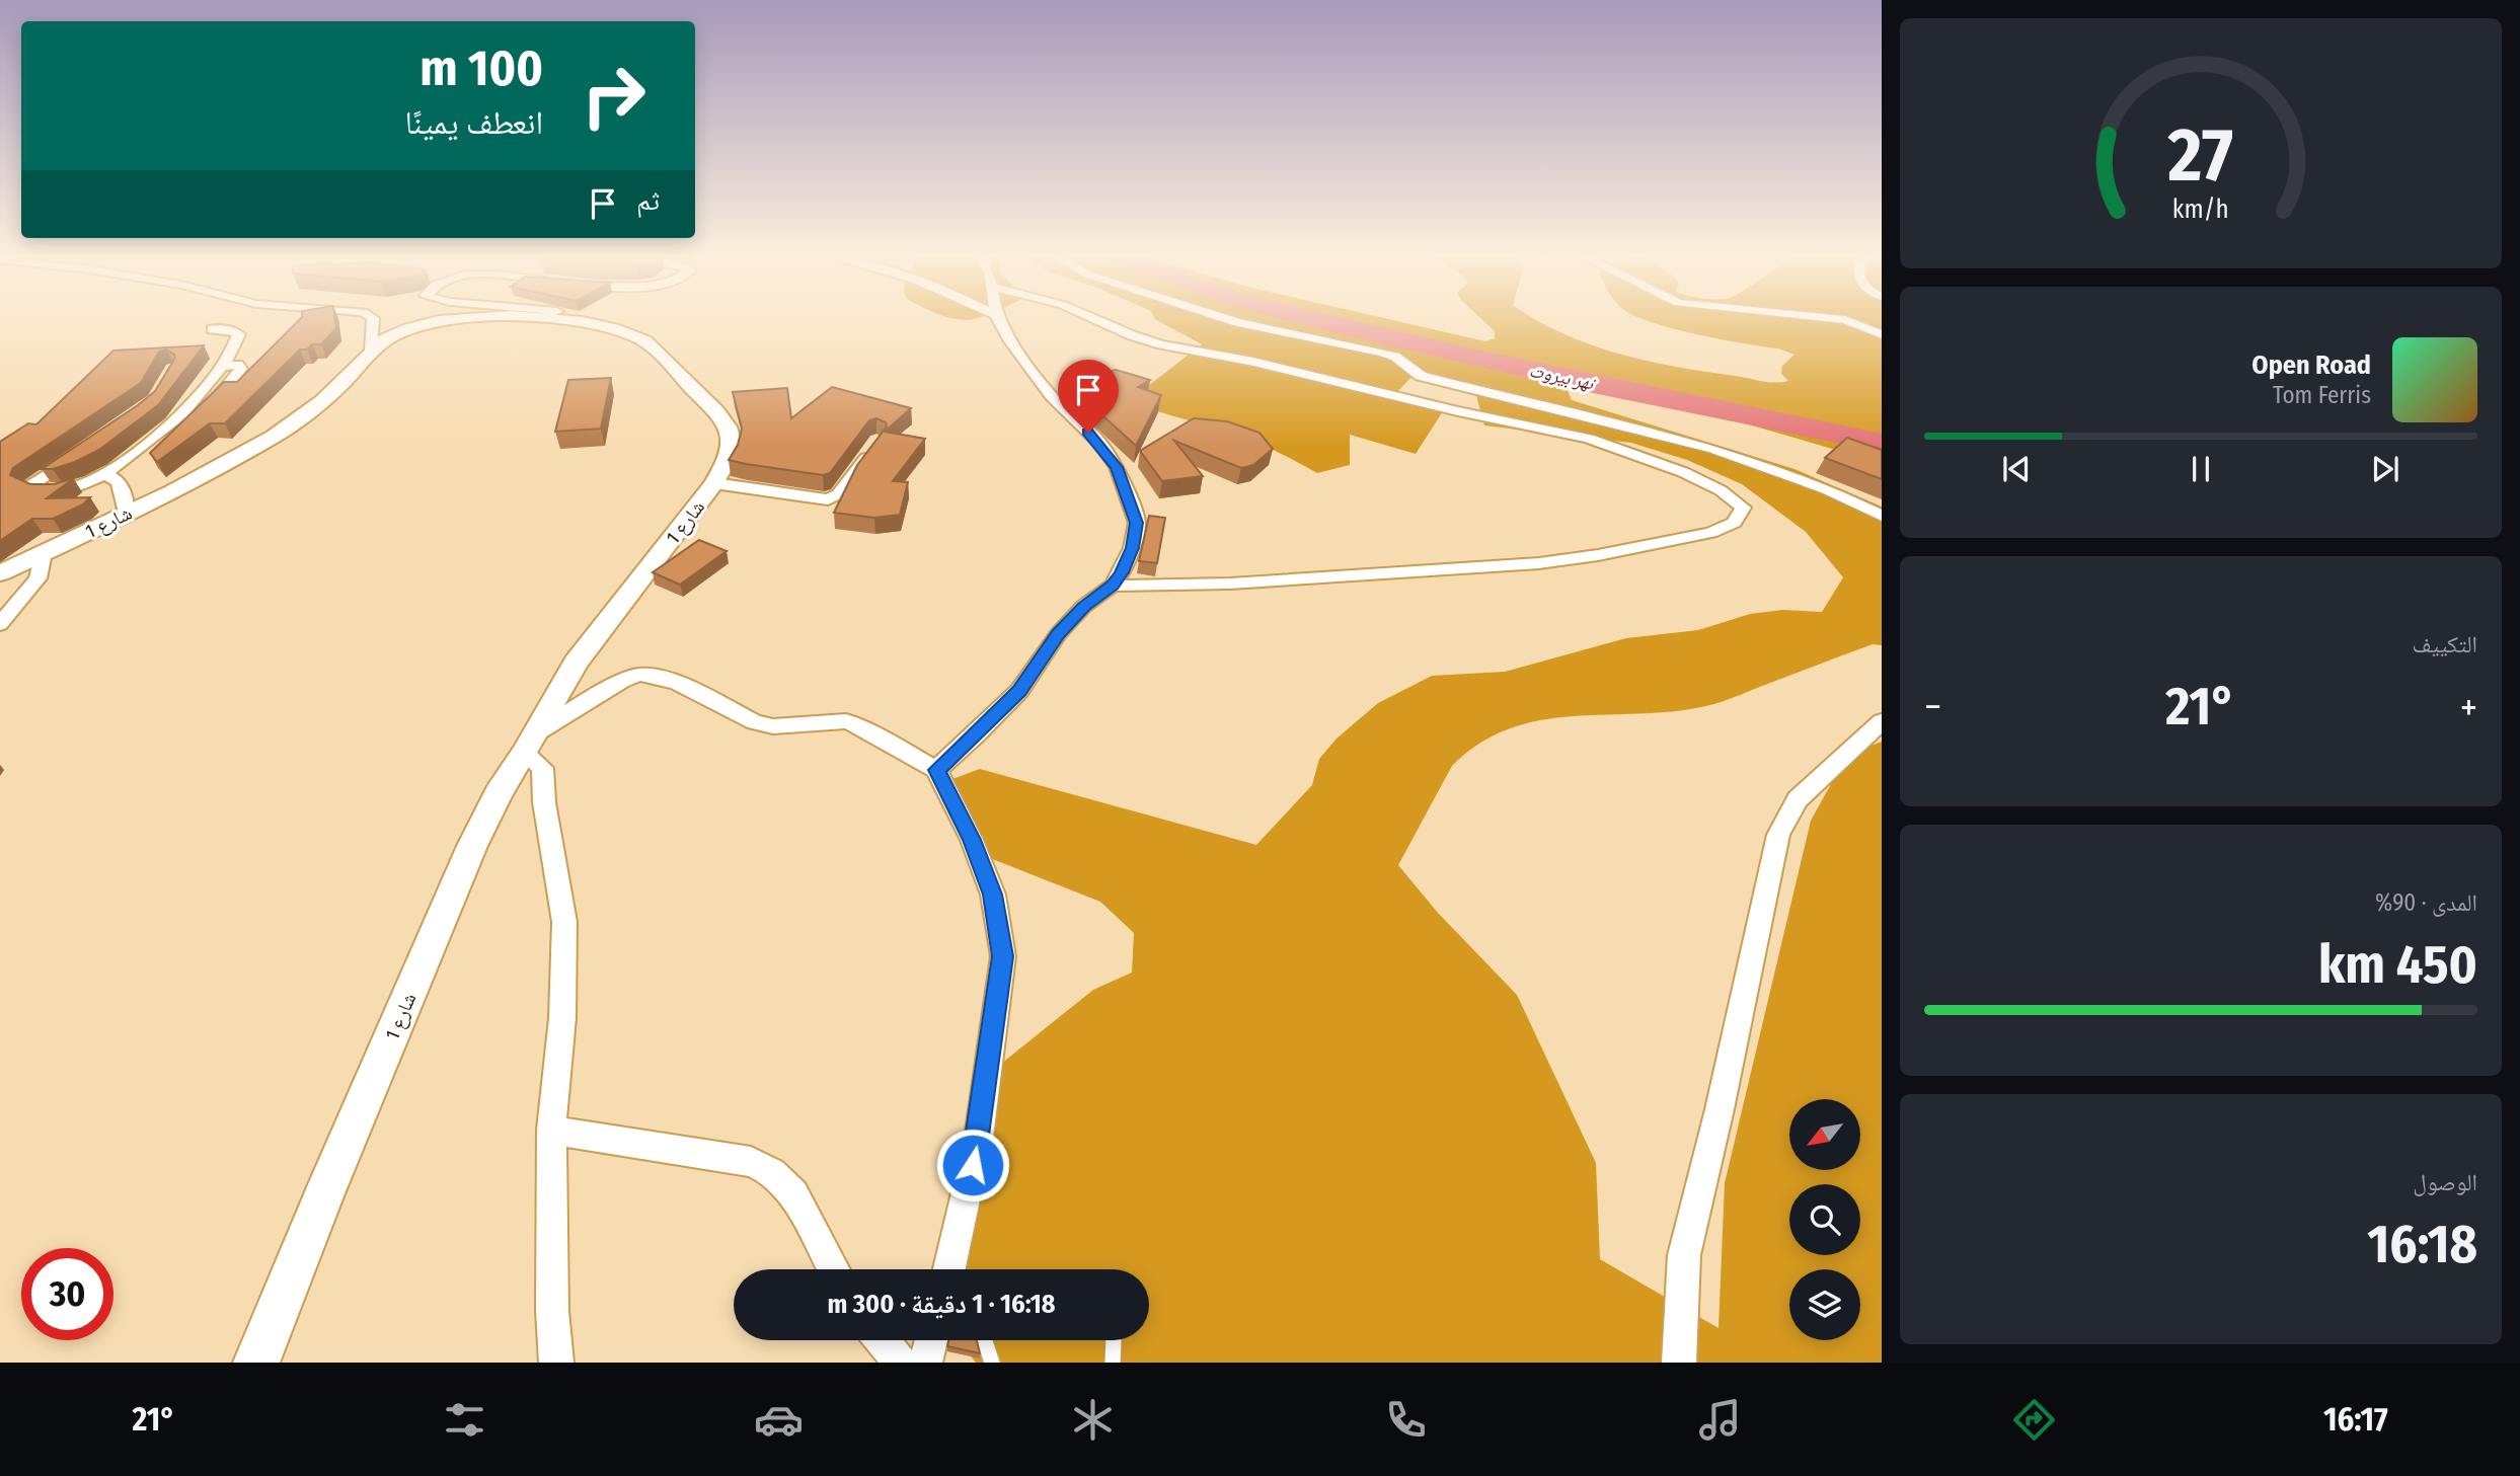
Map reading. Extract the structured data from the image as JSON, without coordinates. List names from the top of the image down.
{
  "streets": {
    "street": ["شارع 1"]
  },
  "water": ["نهر بيروت"],
  "north": "bottom left",
  "page": {
    "turn": ["100 m", "انعطف يمينًا"],
    "then": "ثم",
    "song": ["Open Road", "Tom Ferris"],
    "tile": [
      "التكييف",
      ["المدى · 90%", "450 km"],
      ["الوصول", "16:18"]
    ],
    "heat": ["−", "21°", "+"],
    "limit": "30",
    "trip": "16:18 · 1 دقيقة · 300 m",
    "tabs": ["16:17", "21°"],
    "gauge": ["27", "km/h"]
  }
}
